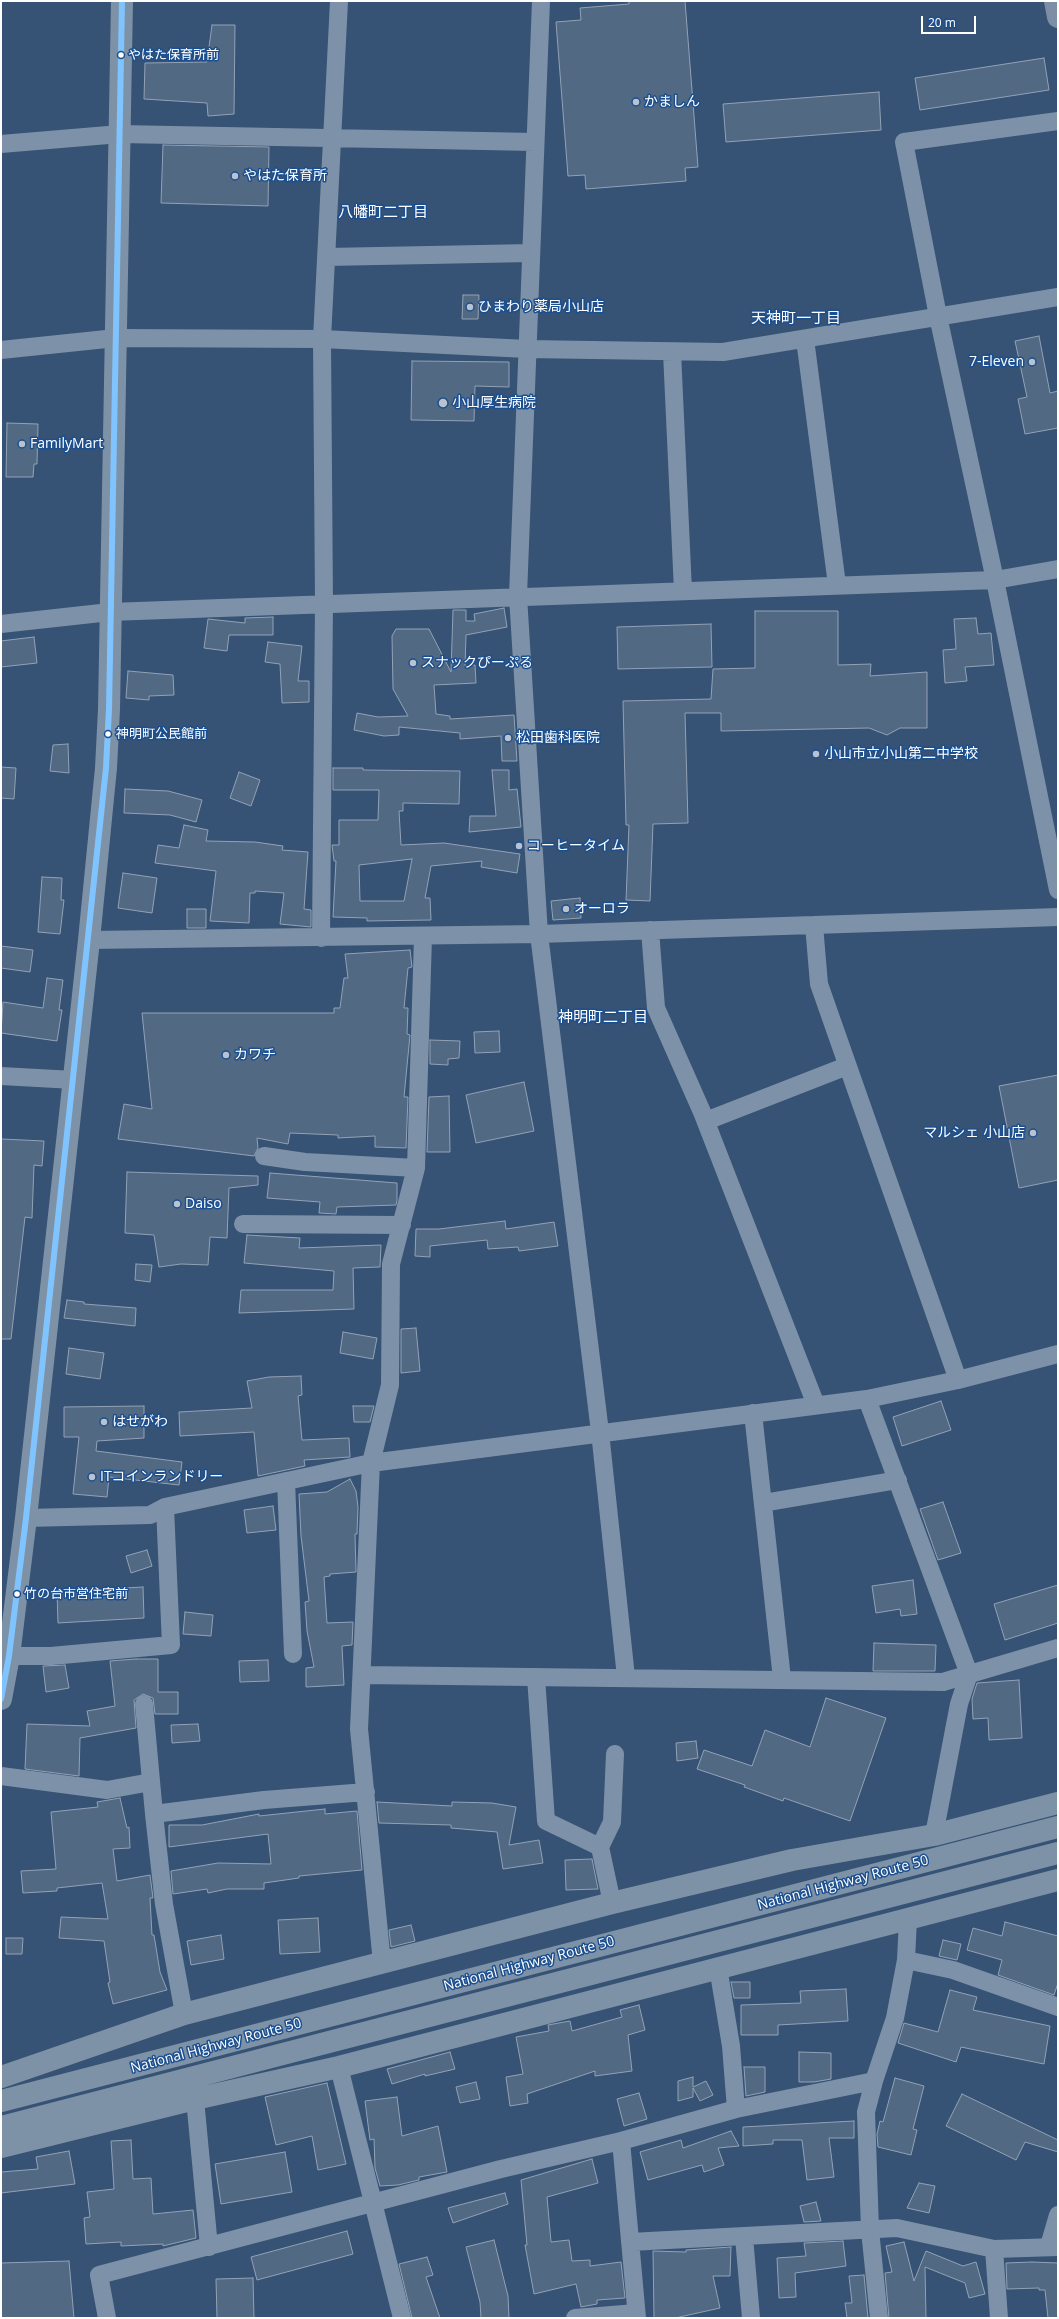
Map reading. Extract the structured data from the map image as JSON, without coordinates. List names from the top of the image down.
{
  "streets": {
    "highway": ["National Highway Route 50"]
  },
  "districts": ["八幡町二丁目", "天神町一丁目", "神明町二丁目"],
  "places": [
    "やはた保育所前",
    "かましん",
    "やはた保育所",
    "ひまわり薬局小山店",
    "7-Eleven",
    "小山厚生病院",
    "FamilyMart",
    "スナックぴーぷる",
    "神明町公民館前",
    "松田歯科医院",
    "小山市立小山第二中学校",
    "コーヒータイム",
    "オーロラ",
    "カワチ",
    "マルシェ 小山店",
    "Daiso",
    "はせがわ",
    "ITコインランドリー",
    "竹の台市営住宅前"
  ],
  "scale_bar": "20 m"
}
